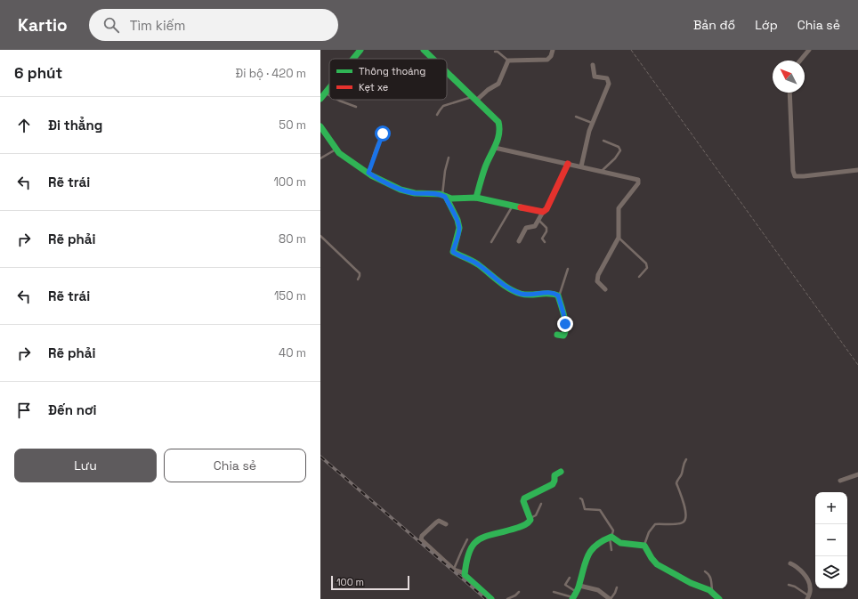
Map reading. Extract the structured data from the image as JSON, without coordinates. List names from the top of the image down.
{
  "legend": ["Thông thoáng", "Kẹt xe"],
  "scale_bar": "100 m",
  "north": "top left",
  "page": {
    "header": "Kartio",
    "search": "Tìm kiếm",
    "nav": ["Bản đồ", "Lớp", "Chia sẻ"],
    "heading": ["6 phút", "Đi bộ · 420 m"],
    "list": [
      ["Đi thẳng", "50 m"],
      ["Rẽ trái", "100 m"],
      ["Rẽ phải", "80 m"],
      ["Rẽ trái", "150 m"],
      ["Rẽ phải", "40 m"],
      "Đến nơi"
    ],
    "buttons": ["Lưu", "Chia sẻ"],
    "map_buttons": ["+", "−"],
    "scale": "100 m"
  }
}
